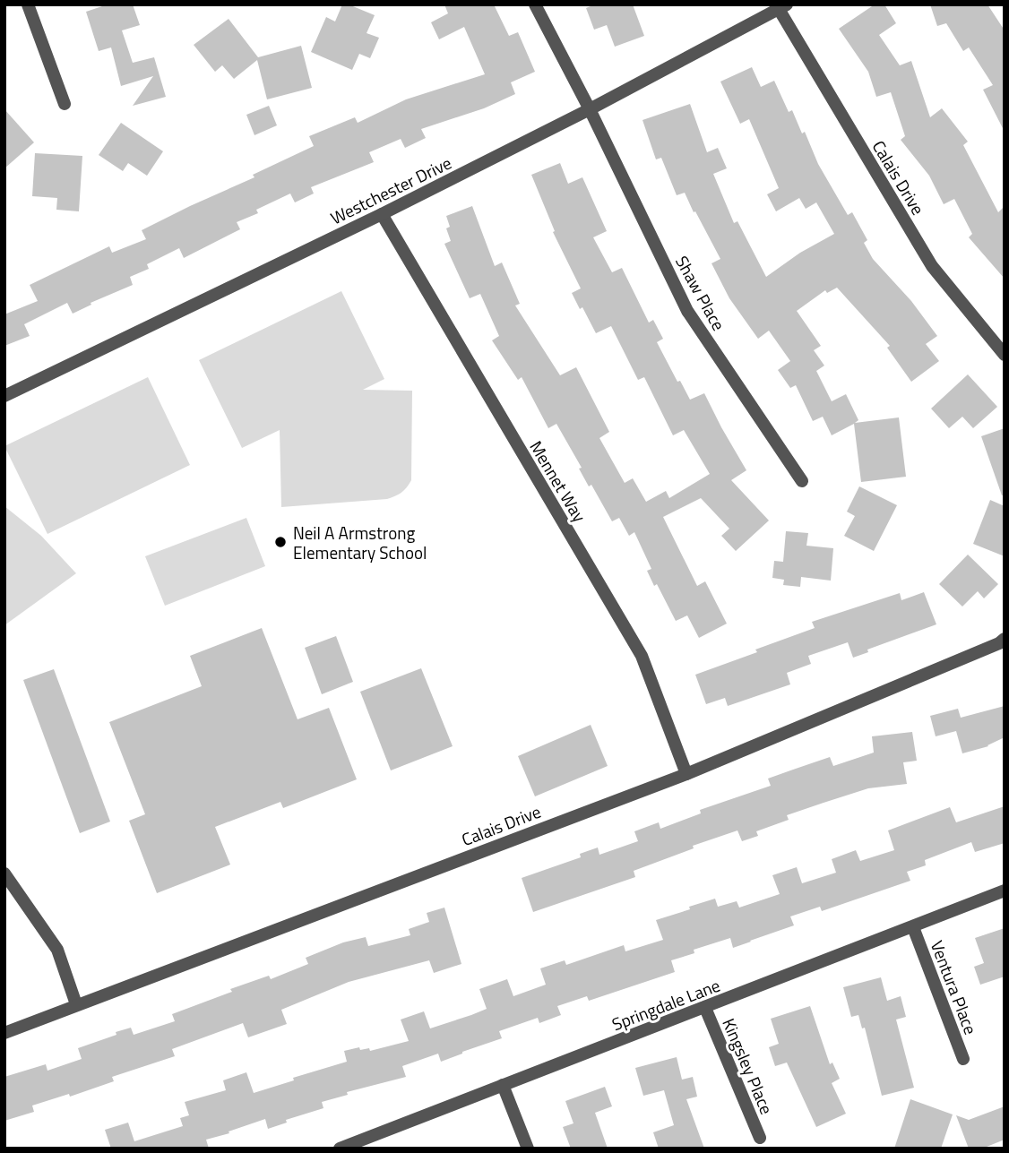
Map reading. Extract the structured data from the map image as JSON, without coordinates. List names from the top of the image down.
{
  "streets": {
    "street": [
      "Calais Drive",
      "Westchester Drive",
      "Shaw Place",
      "Mennet Way",
      "Ventura Place",
      "Springdale Lane",
      "Kingsley Place"
    ]
  },
  "crossings": [
    ["Calais Drive", "Westchester Drive"],
    ["Calais Drive", "Mennet Way"],
    ["Westchester Drive", "Shaw Place"],
    ["Westchester Drive", "Mennet Way"],
    ["Ventura Place", "Springdale Lane"],
    ["Springdale Lane", "Kingsley Place"]
  ],
  "places": ["Neil A Armstrong Elementary School"]
}
